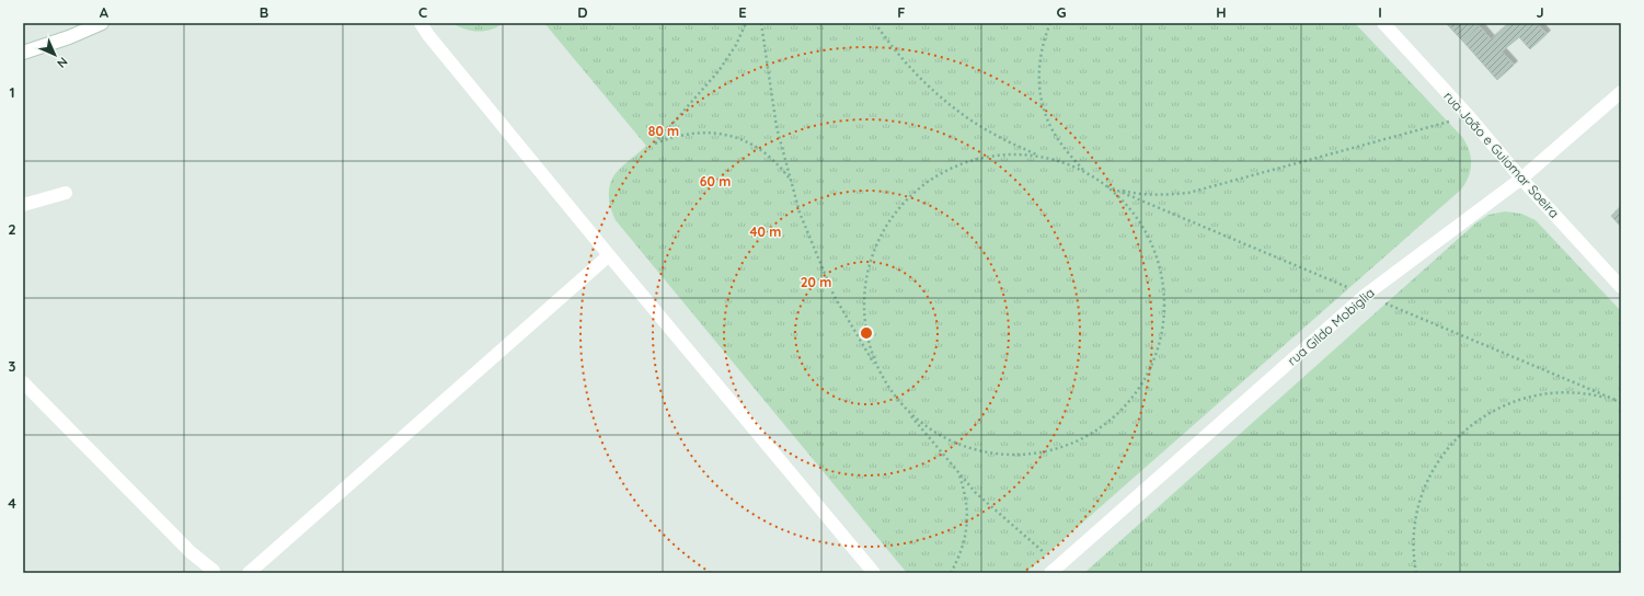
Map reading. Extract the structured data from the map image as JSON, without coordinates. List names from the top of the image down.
{
  "streets": {
    "street": ["rua João e Guiomar Soeira", "rua Gildo Mobiglia"]
  },
  "crossings": [
    ["rua João e Guiomar Soeira", "rua Gildo Mobiglia"]
  ],
  "north": "bottom right",
  "grid": {
    "columns": [
      "A",
      "B",
      "C",
      "D",
      "E",
      "F",
      "G",
      "H",
      "I",
      "J"
    ],
    "rows": [
      "1",
      "2",
      "3",
      "4"
    ]
  },
  "rings": [
    "80 m",
    "60 m",
    "40 m",
    "20 m"
  ]
}
